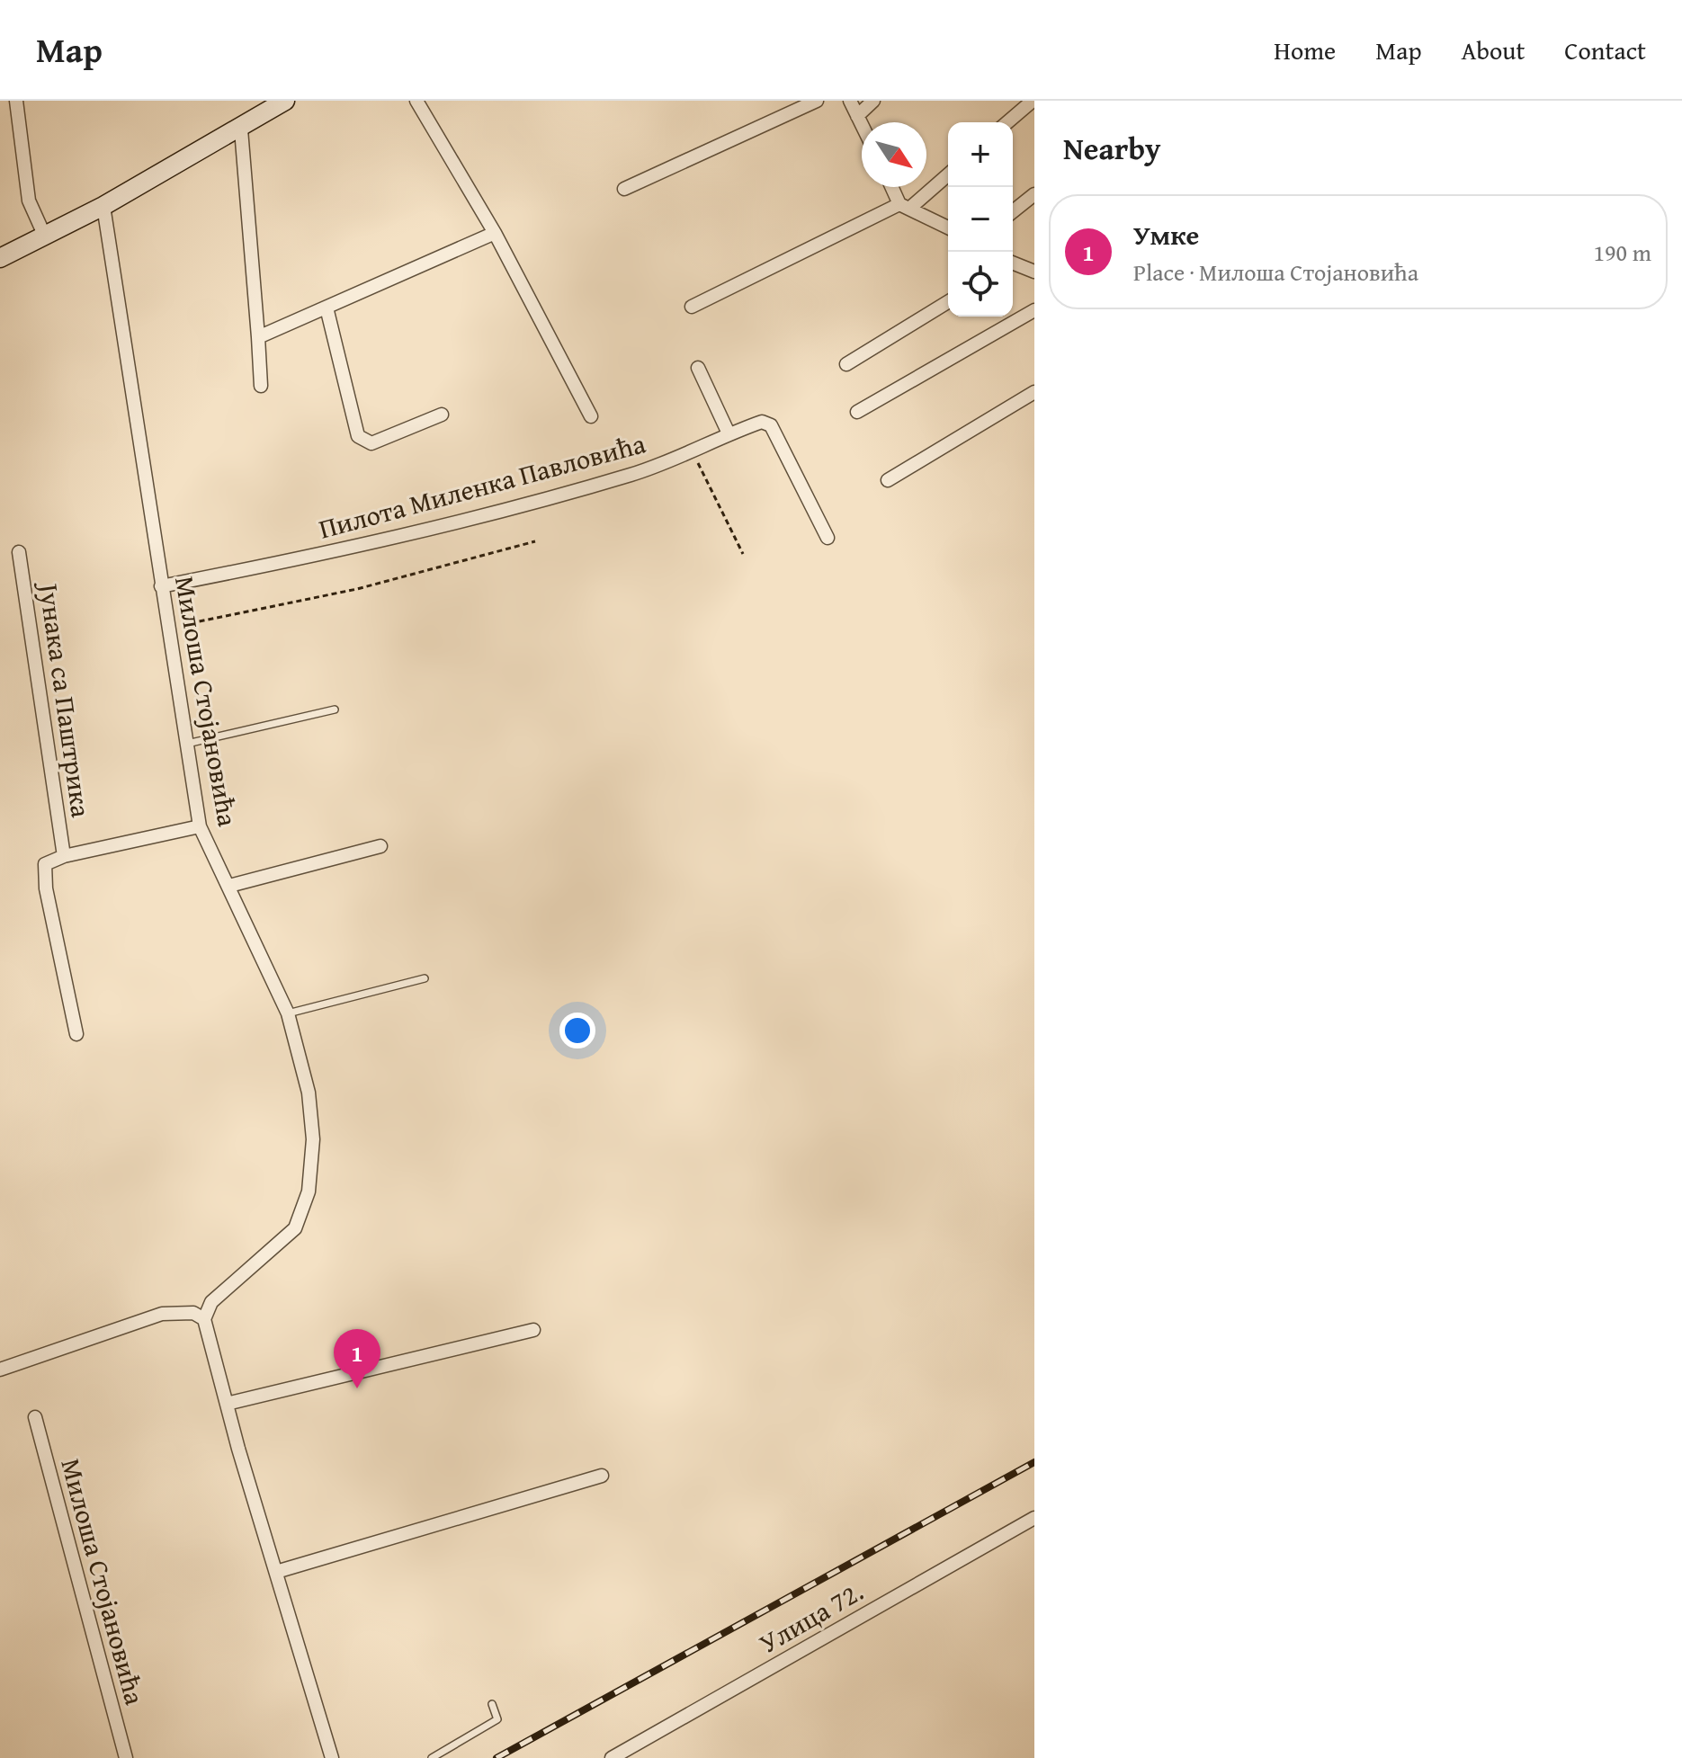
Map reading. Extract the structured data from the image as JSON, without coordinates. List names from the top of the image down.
{
  "streets": {
    "street": [
      "Пилота Миленка Павловића",
      "Јунака са Паштрика",
      "Милоша Стојановића",
      "Улица 72."
    ]
  },
  "crossings": [
    ["Пилота Миленка Павловића", "Милоша Стојановића"],
    ["Јунака са Паштрика", "Милоша Стојановића"]
  ],
  "north": "bottom right",
  "page": {
    "header": "Map",
    "nav": [
      "Home",
      "Map",
      "About",
      "Contact"
    ],
    "heading": "Nearby",
    "map_buttons": ["+", "−"],
    "list": [
      {
        "mark": "1",
        "name": "Умке",
        "note": "Place · Милоша Стојановића",
        "value": "190 m"
      }
    ],
    "pins": "1"
  }
}
